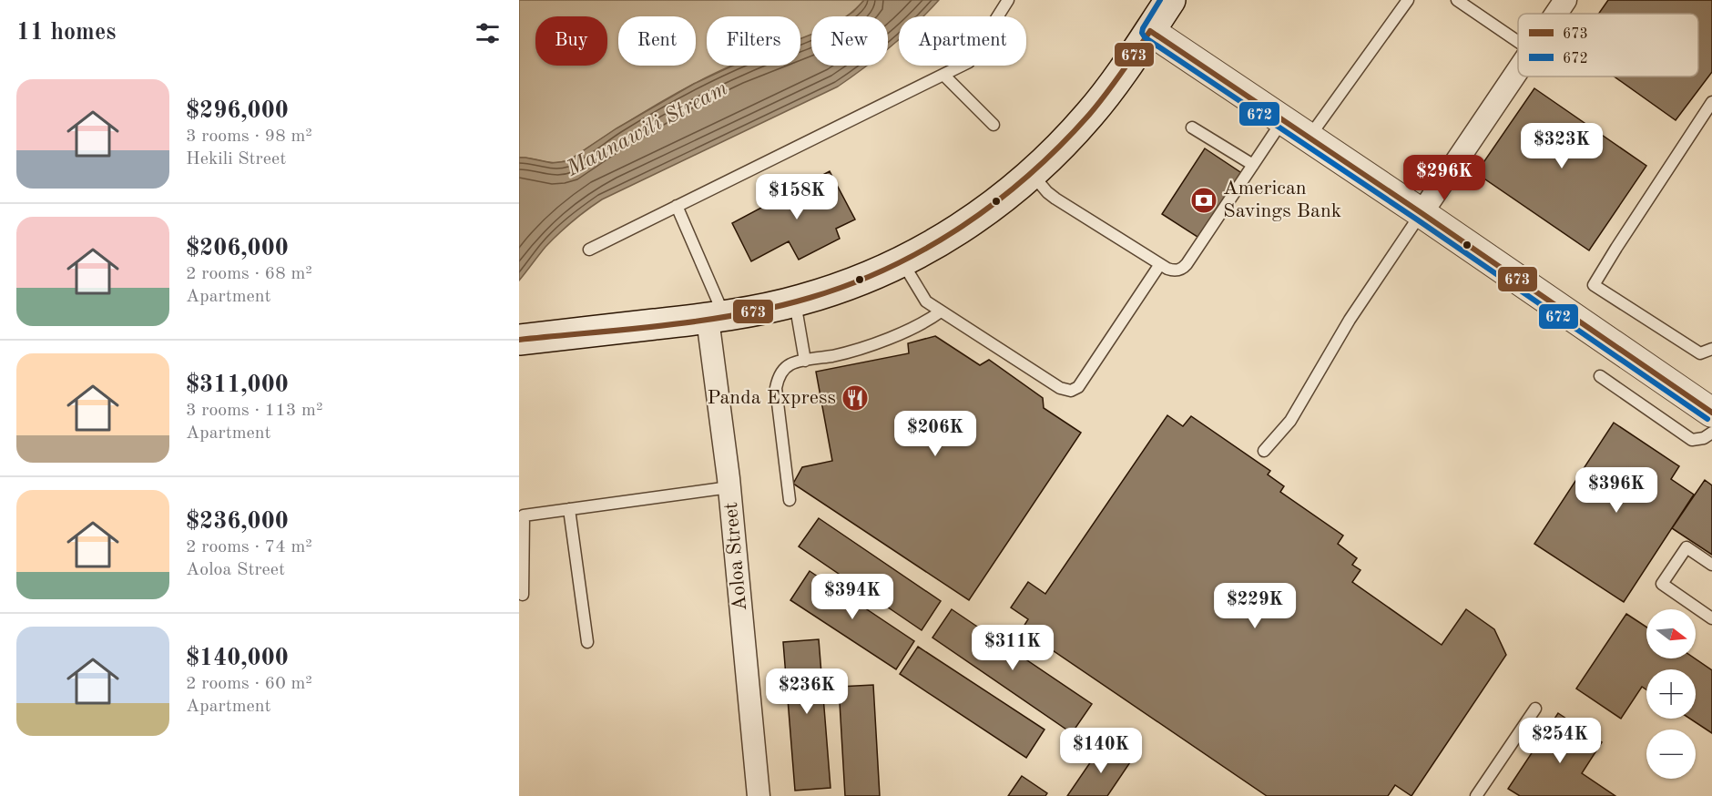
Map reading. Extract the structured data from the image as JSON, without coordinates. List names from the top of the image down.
{
  "streets": {
    "street": ["Aoloa Street"]
  },
  "water": ["Maunawili Stream"],
  "places": {
    "bank": ["American Savings Bank"],
    "restaurant": ["Panda Express"]
  },
  "lines": ["transit line 672", "transit line 673"],
  "legend": ["673", "672"],
  "north": "right",
  "page": {
    "heading": "11 homes",
    "chip": [
      "Buy",
      "Rent",
      "Filters",
      "New",
      "Apartment"
    ],
    "list": [
      {
        "name": "$296,000",
        "note": "3 rooms · 98 m² · Hekili Street"
      },
      {
        "name": "$206,000",
        "note": "2 rooms · 68 m² · Apartment"
      },
      {
        "name": "$311,000",
        "note": "3 rooms · 113 m² · Apartment"
      },
      {
        "name": "$236,000",
        "note": "2 rooms · 74 m² · Aoloa Street"
      },
      {
        "name": "$140,000",
        "note": "2 rooms · 60 m² · Apartment"
      }
    ],
    "price": [
      "$323K",
      "$296K",
      "$158K",
      "$206K",
      "$396K",
      "$394K",
      "$229K",
      "$311K",
      "$236K",
      "$254K",
      "$140K"
    ],
    "map_buttons": ["+", "−"]
  }
}
